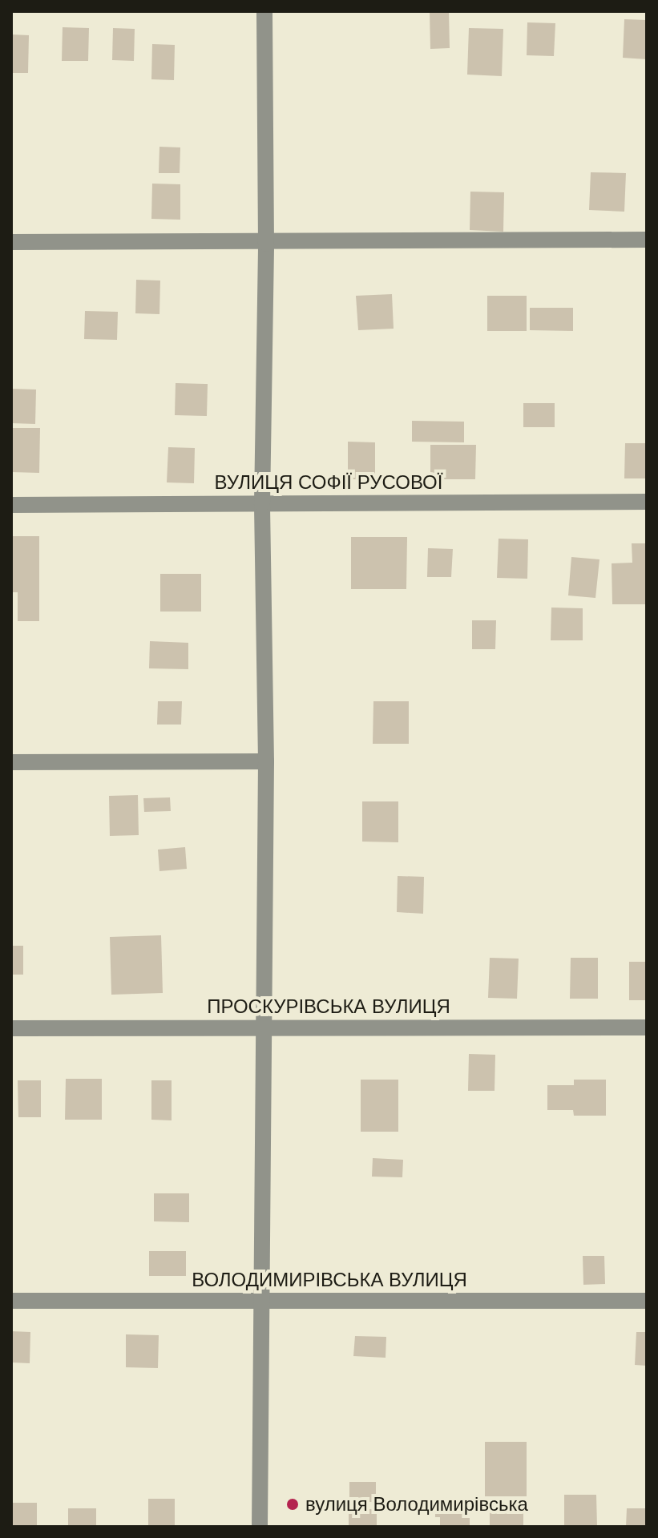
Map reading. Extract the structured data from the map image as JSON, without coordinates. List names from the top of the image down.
{
  "streets": {
    "street": ["ВУЛИЦЯ СОФІЇ РУСОВОЇ", "ПРОСКУРІВСЬКА ВУЛИЦЯ", "ВОЛОДИМИРІВСЬКА ВУЛИЦЯ"]
  },
  "places": ["вулиця Володимирівська"]
}
